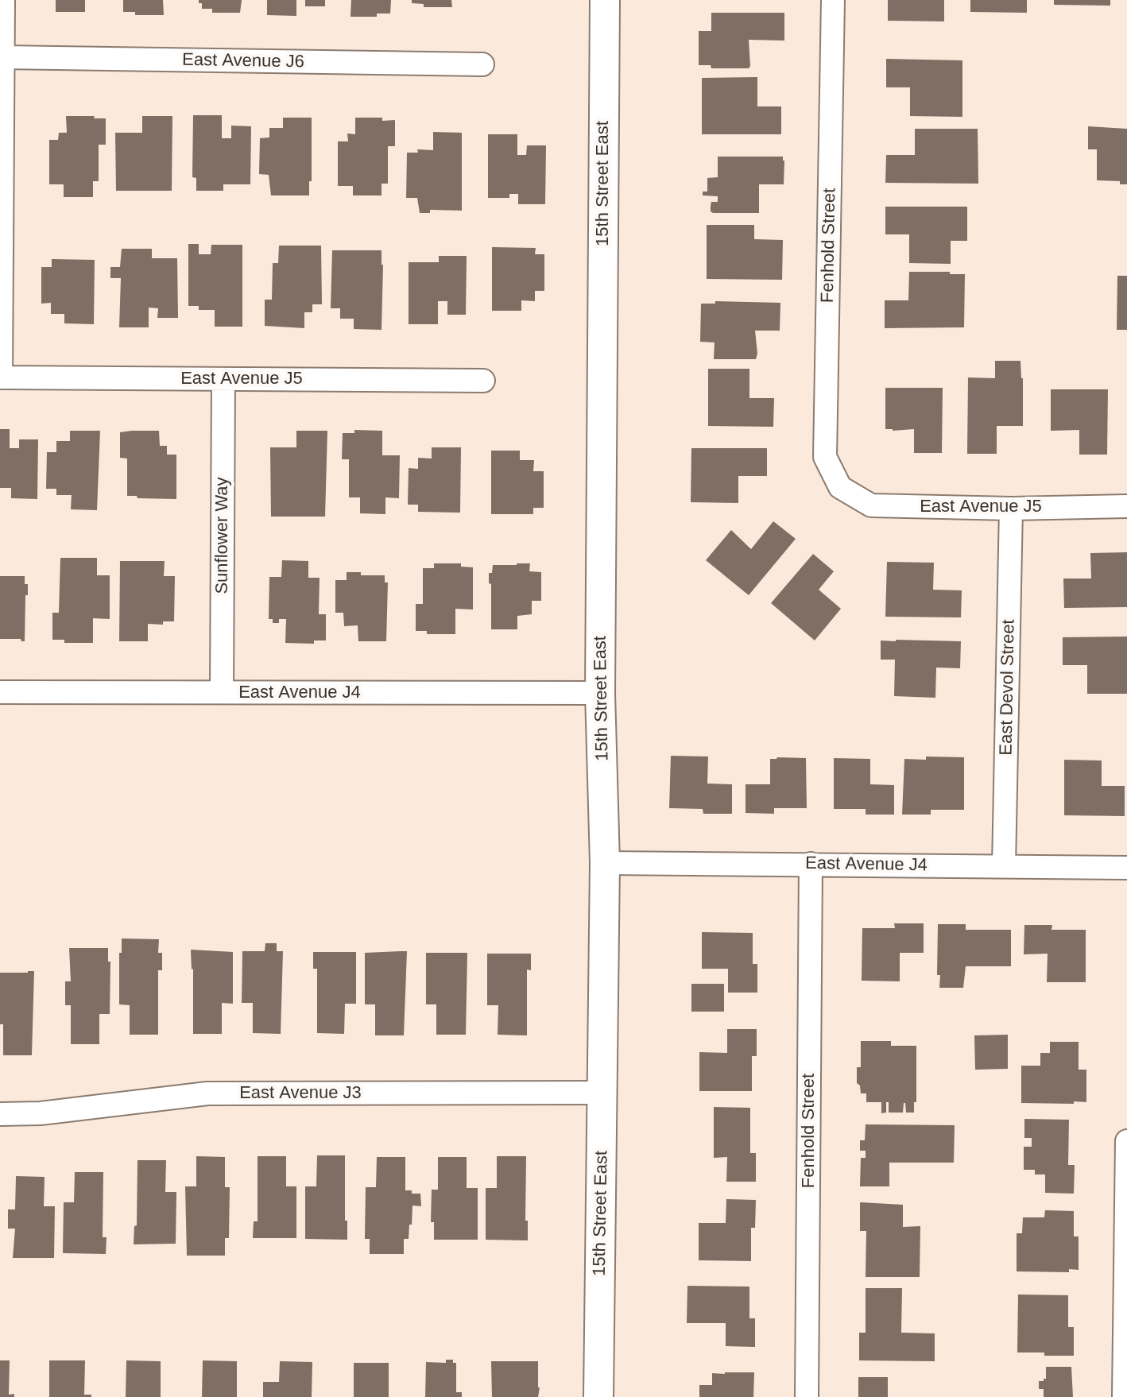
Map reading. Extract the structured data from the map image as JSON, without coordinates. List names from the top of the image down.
{
  "streets": {
    "street": [
      "East Avenue J6",
      "15th Street East",
      "Fenhold Street",
      "East Avenue J5",
      "Sunflower Way",
      "East Devol Street",
      "East Avenue J4",
      "East Avenue J3"
    ]
  },
  "crossings": [
    ["15th Street East", "East Avenue J4"],
    ["15th Street East", "East Avenue J3"],
    ["Fenhold Street", "East Avenue J5"],
    ["Fenhold Street", "East Avenue J4"],
    ["East Avenue J5", "Sunflower Way"],
    ["East Avenue J5", "East Devol Street"],
    ["Sunflower Way", "East Avenue J4"],
    ["East Devol Street", "East Avenue J4"]
  ]
}
